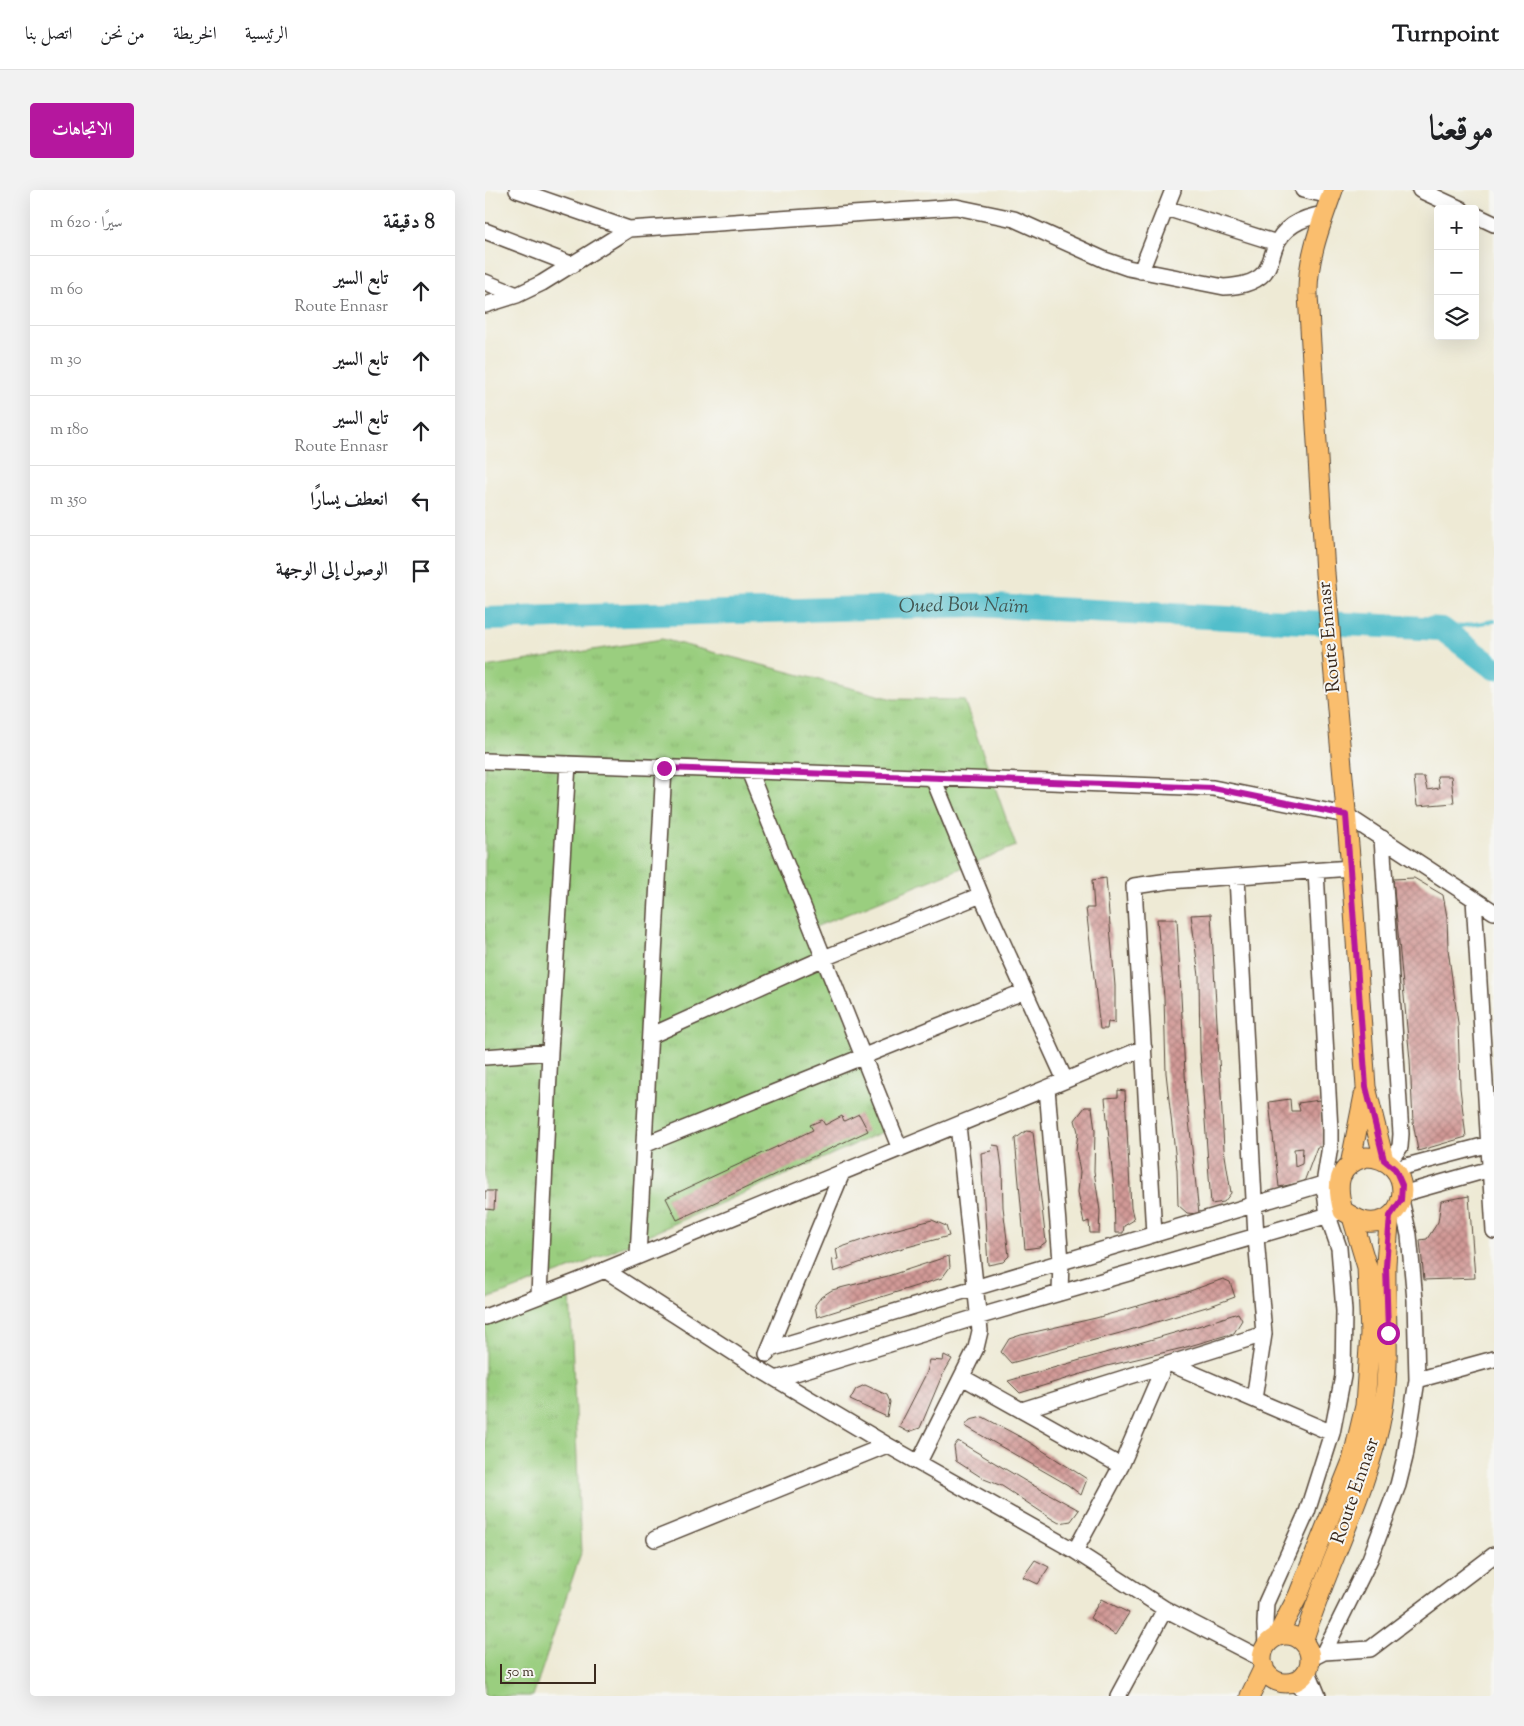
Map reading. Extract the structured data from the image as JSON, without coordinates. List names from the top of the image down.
{
  "streets": {
    "main road": ["Route Ennasr"]
  },
  "water": ["Oued Bou Naïm"],
  "scale_bar": "50 m",
  "page": {
    "header": "Turnpoint",
    "nav": [
      "الرئيسية",
      "الخريطة",
      "من نحن",
      "اتصل بنا"
    ],
    "title": "موقعنا",
    "buttons": "الاتجاهات",
    "heading": ["8 دقيقة", "سيرًا · 620 m"],
    "map_buttons": ["+", "−"],
    "list": [
      ["تابع السير", "Route Ennasr", "60 m"],
      ["تابع السير", "30 m"],
      ["تابع السير", "Route Ennasr", "180 m"],
      ["انعطف يسارًا", "350 m"],
      "الوصول إلى الوجهة"
    ],
    "scale": "50 m"
  }
}
